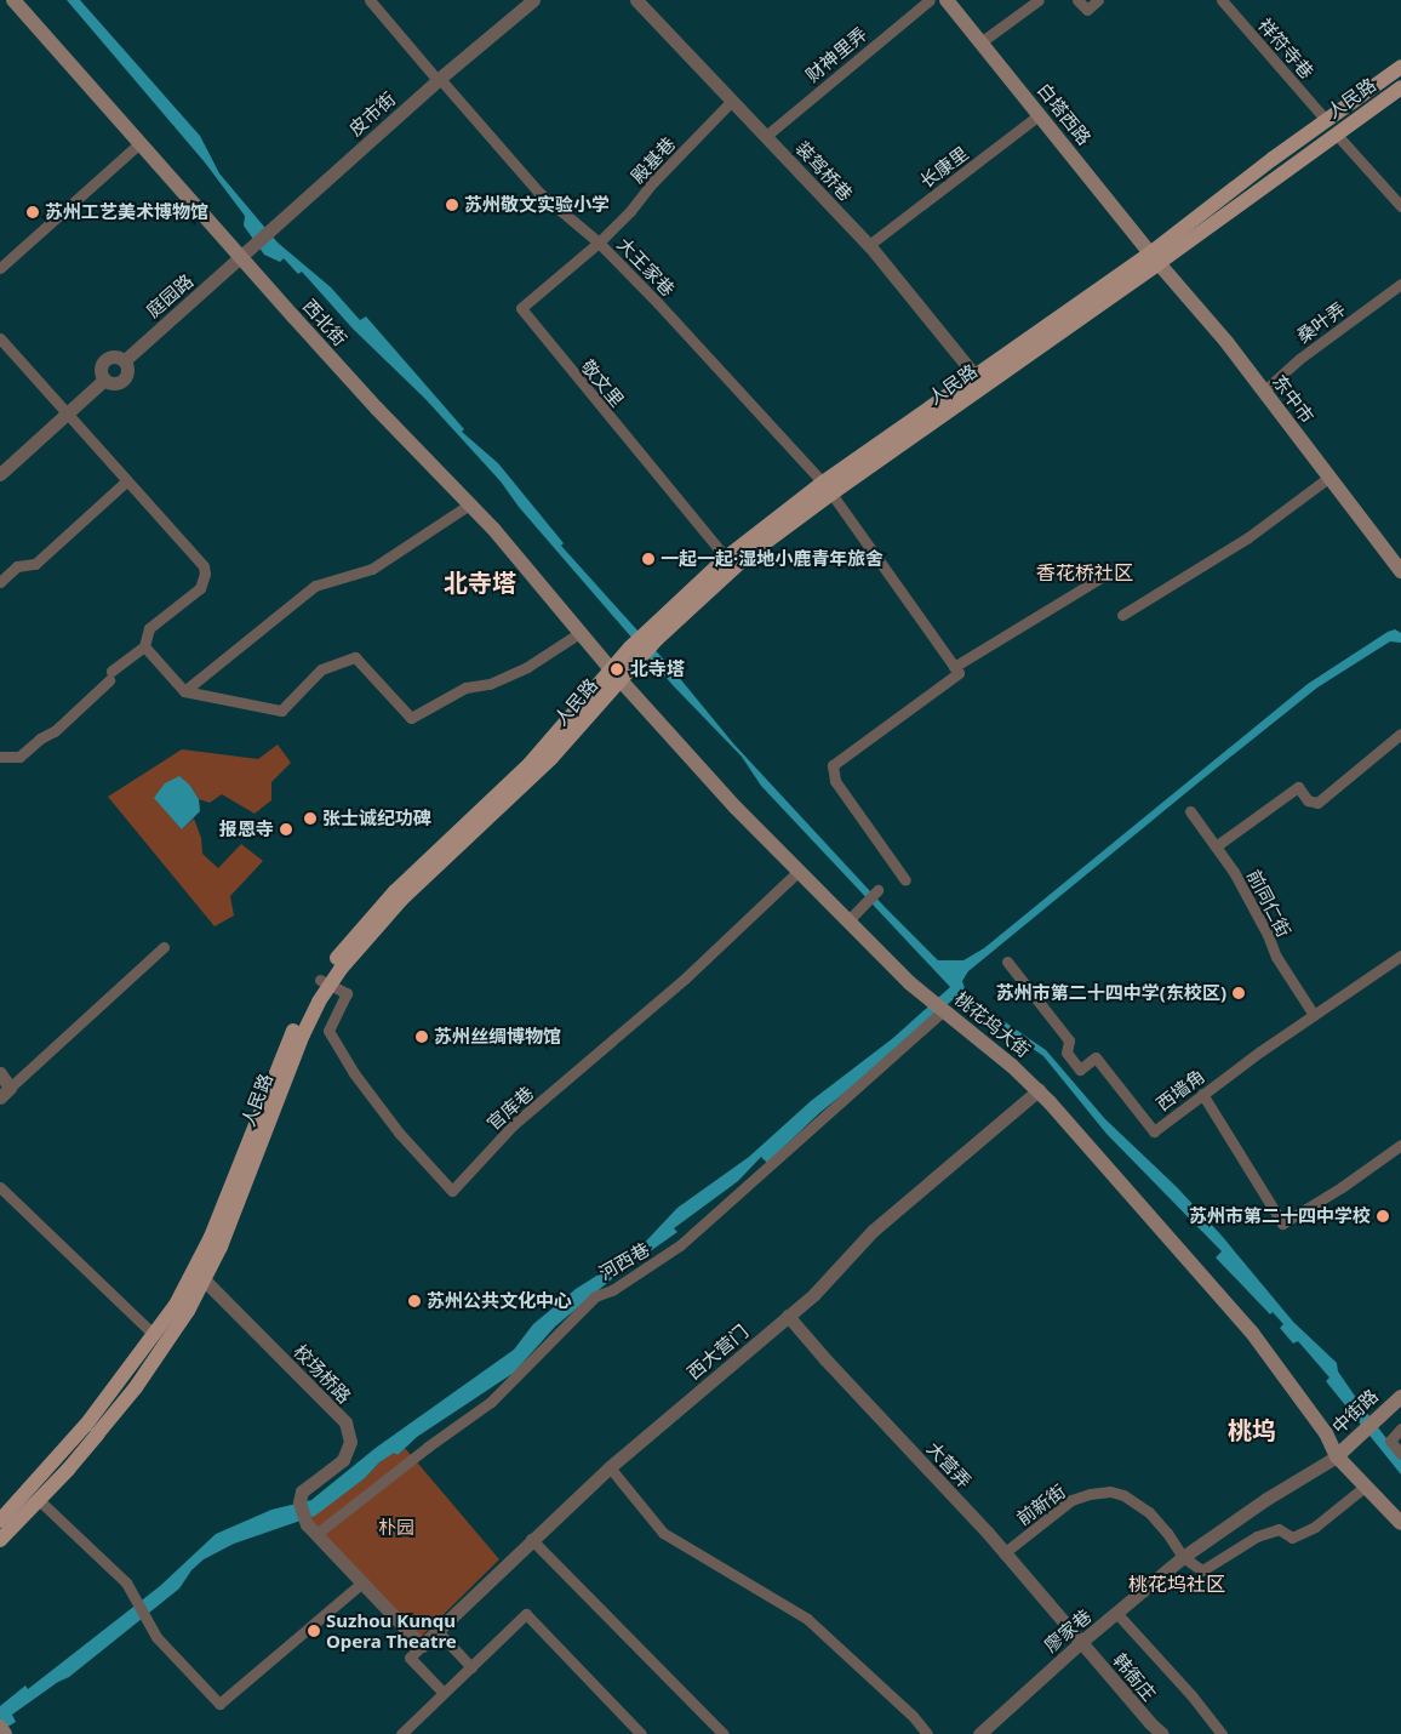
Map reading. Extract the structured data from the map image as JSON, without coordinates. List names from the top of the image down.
{
  "streets": {
    "main road": [
      "人民路",
      "白塔西路",
      "西北街",
      "东中市",
      "桃花坞大街",
      "中街路"
    ],
    "street": [
      "祥符寺巷",
      "财神里弄",
      "皮市街",
      "殿基巷",
      "长康里",
      "装驾桥巷",
      "大王家巷",
      "庭园路",
      "桑叶弄",
      "敬文里",
      "前同仁街",
      "西墙角",
      "官库巷",
      "河西巷",
      "西大营门",
      "校场桥路",
      "大营弄",
      "前新街",
      "廖家巷",
      "韩衙庄"
    ]
  },
  "crossings": [
    ["祥符寺巷", "人民路"],
    ["财神里弄", "装驾桥巷"],
    ["人民路", "白塔西路"],
    ["人民路", "装驾桥巷"],
    ["人民路", "大王家巷"],
    ["人民路", "西北街"],
    ["人民路", "敬文里"],
    ["人民路", "东中市"],
    ["人民路", "桃花坞大街"],
    ["人民路", "官库巷"],
    ["人民路", "校场桥路"],
    ["皮市街", "大王家巷"],
    ["皮市街", "庭园路"],
    ["皮市街", "西北街"],
    ["白塔西路", "长康里"],
    ["白塔西路", "东中市"],
    ["殿基巷", "装驾桥巷"],
    ["殿基巷", "大王家巷"],
    ["殿基巷", "敬文里"],
    ["长康里", "装驾桥巷"],
    ["大王家巷", "敬文里"],
    ["庭园路", "西北街"],
    ["西北街", "桃花坞大街"],
    ["桑叶弄", "东中市"],
    ["前同仁街", "西墙角"],
    ["桃花坞大街", "官库巷"],
    ["桃花坞大街", "河西巷"],
    ["桃花坞大街", "西大营门"],
    ["桃花坞大街", "中街路"],
    ["桃花坞大街", "廖家巷"],
    ["河西巷", "校场桥路"],
    ["西大营门", "校场桥路"],
    ["西大营门", "大营弄"],
    ["中街路", "廖家巷"],
    ["大营弄", "前新街"],
    ["大营弄", "廖家巷"],
    ["大营弄", "韩衙庄"],
    ["前新街", "廖家巷"],
    ["廖家巷", "韩衙庄"]
  ],
  "districts": [
    "香花桥社区",
    "北寺塔",
    "桃坞",
    "桃花坞社区"
  ],
  "parks": ["朴园"],
  "places": [
    "苏州敬文实验小学",
    "苏州工艺美术博物馆",
    "一起一起·湿地小鹿青年旅舍",
    "北寺塔",
    "张士诚纪功碑",
    "报恩寺",
    "苏州市第二十四中学(东校区)",
    "苏州丝绸博物馆",
    "苏州市第二十四中学校",
    "苏州公共文化中心",
    "Suzhou Kunqu Opera Theatre"
  ]
}
